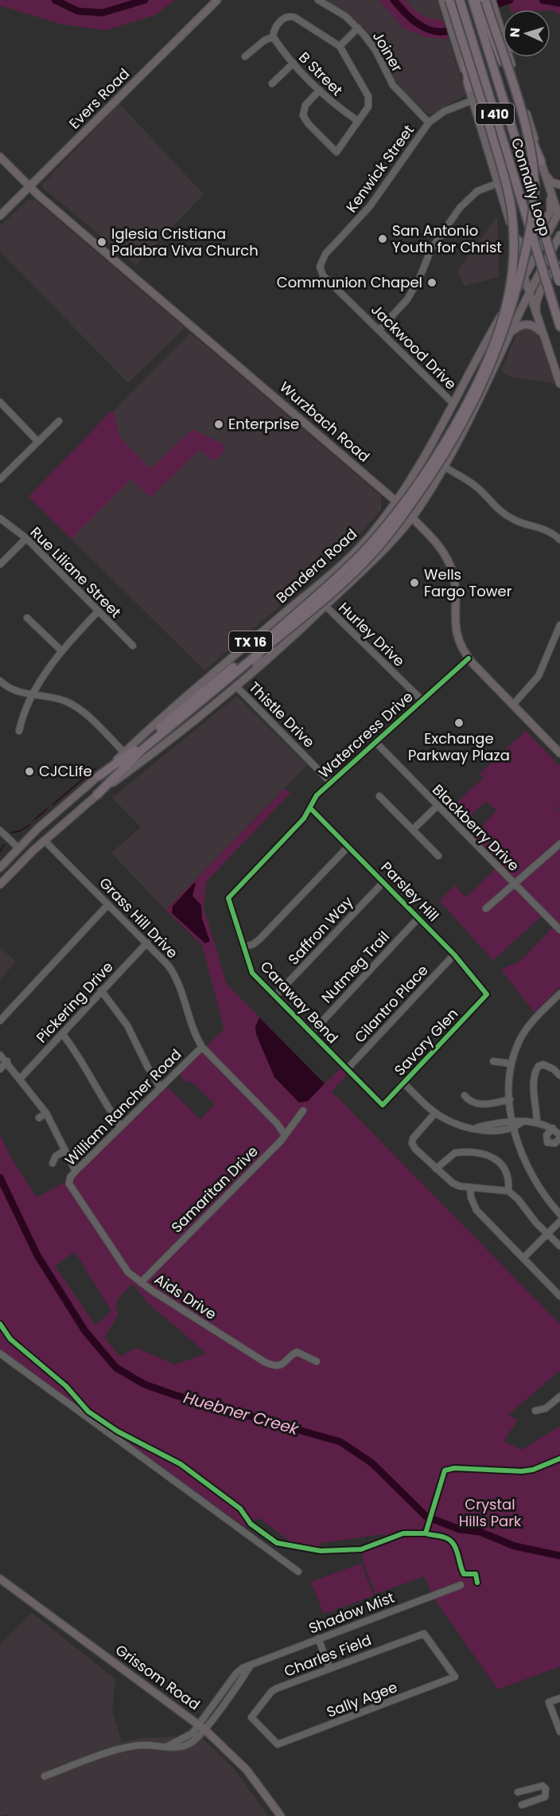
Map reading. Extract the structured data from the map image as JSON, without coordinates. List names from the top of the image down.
{
  "streets": {
    "highway": ["I 410", "Connally Loop"],
    "main road": [
      "Evers Road",
      "Wurzbach Road",
      "Bandera Road",
      "TX 16",
      "Grissom Road"
    ],
    "street": [
      "Joiner",
      "B Street",
      "Kenwick Street",
      "Jackwood Drive",
      "Rue Liliane Street",
      "Hurley Drive",
      "Thistle Drive",
      "Watercress Drive",
      "Blackberry Drive",
      "Parsley Hill",
      "Grass Hill Drive",
      "Saffron Way",
      "Nutmeg Trail",
      "Pickering Drive",
      "Caraway Bend",
      "Cilantro Place",
      "Savory Glen",
      "William Rancher Road",
      "Samaritan Drive",
      "Aids Drive",
      "Shadow Mist",
      "Charles Field",
      "Sally Agee"
    ]
  },
  "crossings": [
    ["Joiner", "Kenwick Street"],
    ["Evers Road", "Wurzbach Road"],
    ["Kenwick Street", "Jackwood Drive"],
    ["Jackwood Drive", "Bandera Road"],
    ["Wurzbach Road", "Bandera Road"],
    ["Wurzbach Road", "TX 16"],
    ["Wurzbach Road", "Watercress Drive"],
    ["Hurley Drive", "TX 16"],
    ["Hurley Drive", "Watercress Drive"],
    ["TX 16", "Thistle Drive"],
    ["TX 16", "Grass Hill Drive"],
    ["Thistle Drive", "Watercress Drive"],
    ["Watercress Drive", "Blackberry Drive"],
    ["Watercress Drive", "Parsley Hill"],
    ["Watercress Drive", "Caraway Bend"],
    ["Parsley Hill", "Saffron Way"],
    ["Parsley Hill", "Nutmeg Trail"],
    ["Parsley Hill", "Cilantro Place"],
    ["Parsley Hill", "Savory Glen"],
    ["Grass Hill Drive", "Pickering Drive"],
    ["Grass Hill Drive", "William Rancher Road"],
    ["Grass Hill Drive", "Samaritan Drive"],
    ["Saffron Way", "Caraway Bend"],
    ["Nutmeg Trail", "Caraway Bend"],
    ["Caraway Bend", "Cilantro Place"],
    ["Caraway Bend", "Savory Glen"],
    ["William Rancher Road", "Aids Drive"],
    ["Samaritan Drive", "Aids Drive"],
    ["Shadow Mist", "Grissom Road"],
    ["Charles Field", "Sally Agee"]
  ],
  "water": ["Huebner Creek"],
  "parks": ["Crystal Hills Park"],
  "places": [
    "San Antonio Youth for Christ",
    "Iglesia Cristiana Palabra Viva Church",
    "Communion Chapel",
    "Enterprise",
    "Wells Fargo Tower",
    "Exchange Parkway Plaza",
    "CJCLife"
  ],
  "north": "left"
}
